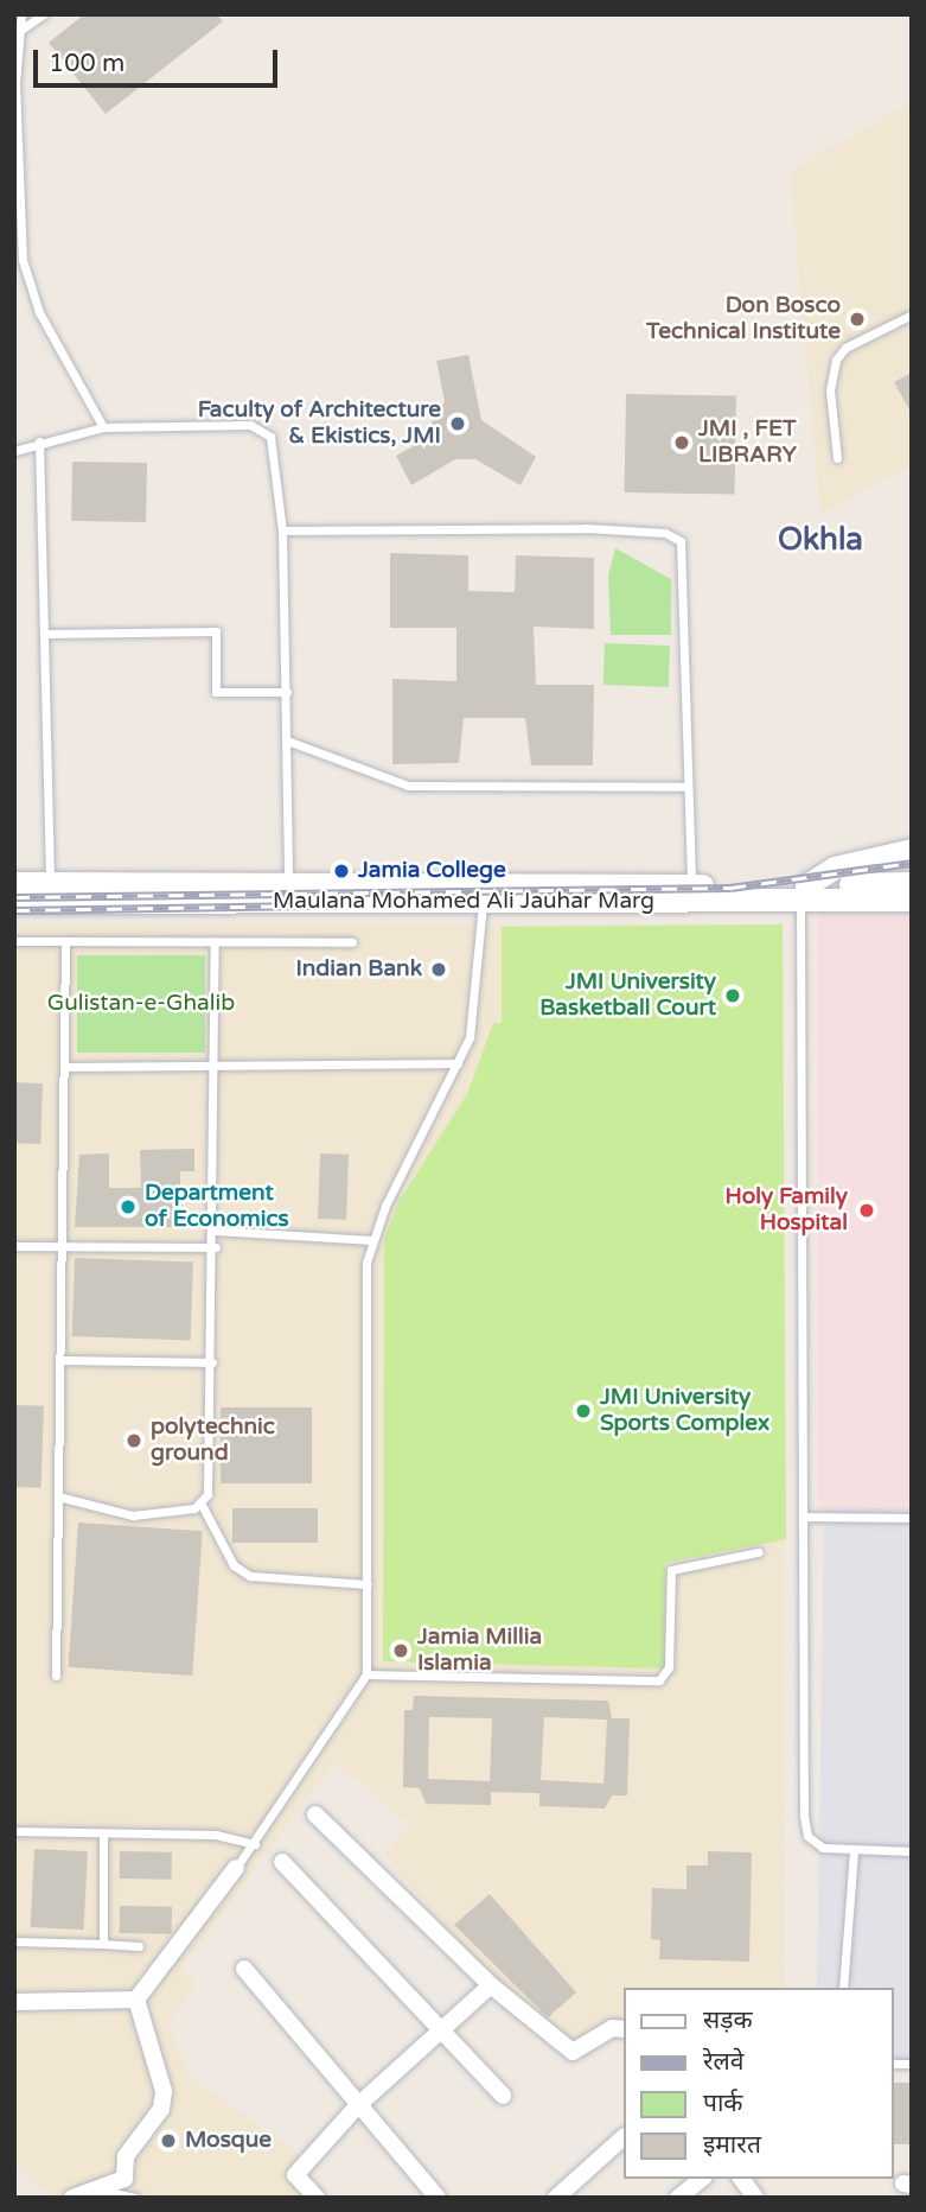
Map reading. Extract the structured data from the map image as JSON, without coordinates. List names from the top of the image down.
{
  "streets": {
    "main road": ["Maulana Mohamed Ali Jauhar Marg"]
  },
  "districts": ["Okhla"],
  "parks": ["Gulistan-e-Ghalib"],
  "places": [
    "Don Bosco Technical Institute",
    "Faculty of Architecture & Ekistics, JMI",
    "JMI , FET LIBRARY",
    "Jamia College",
    "Indian Bank",
    "JMI University Basketball Court",
    "Department of Economics",
    "Holy Family Hospital",
    "JMI University Sports Complex",
    "polytechnic ground",
    "Jamia Millia Islamia",
    "Mosque"
  ],
  "legend": [
    "सड़क",
    "रेलवे",
    "पार्क",
    "इमारत"
  ],
  "scale_bar": "100 m"
}
